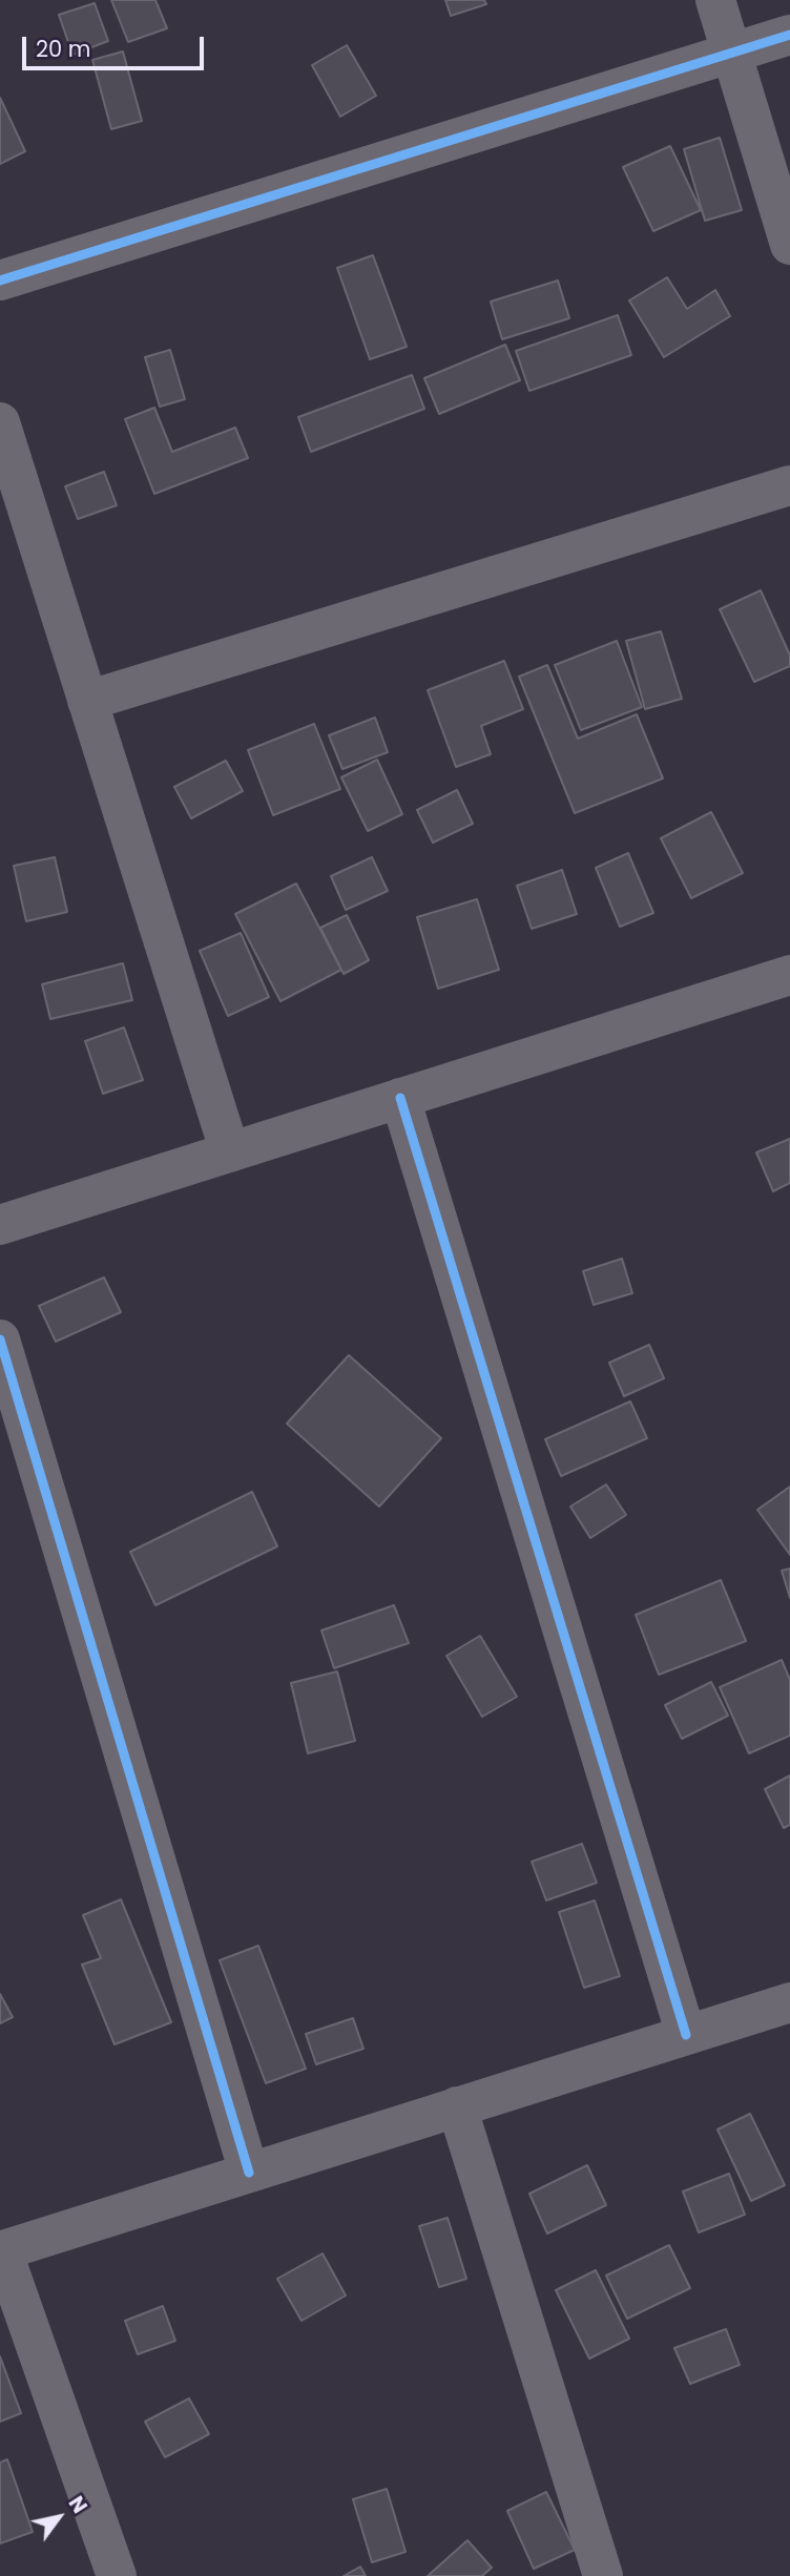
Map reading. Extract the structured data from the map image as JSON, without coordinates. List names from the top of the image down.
{
  "scale_bar": "20 m",
  "north": "top right"
}
